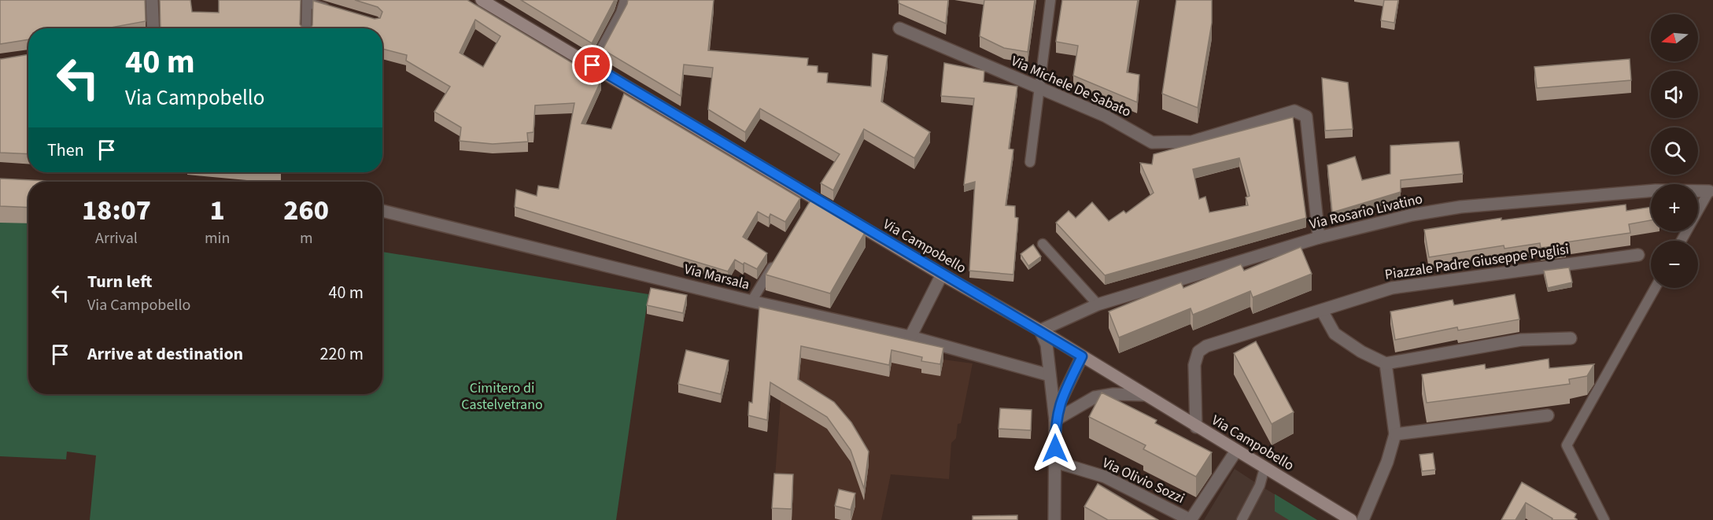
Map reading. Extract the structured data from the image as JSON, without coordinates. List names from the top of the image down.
{
  "streets": {
    "main road": ["Via Campobello"],
    "street": [
      "Via Michele De Sabato",
      "Via Rosario Livatino",
      "Piazzale Padre Giuseppe Puglisi",
      "Via Marsala",
      "Via Olivio Sozzi"
    ]
  },
  "crossings": [
    ["Via Michele De Sabato", "Via Rosario Livatino"],
    ["Via Rosario Livatino", "Via Campobello"],
    ["Via Campobello", "Piazzale Padre Giuseppe Puglisi"],
    ["Via Campobello", "Via Olivio Sozzi"]
  ],
  "parks": ["Cimitero di Castelvetrano"],
  "north": "left",
  "page": {
    "map_buttons": ["+", "−"],
    "turn": ["40 m", "Via Campobello"],
    "then": "Then",
    "eta": [
      "18:07",
      "Arrival",
      "1",
      "min",
      "260",
      "m"
    ],
    "list": [
      {
        "name": "Turn left",
        "note": "Via Campobello",
        "value": "40 m"
      },
      {
        "name": "Arrive at destination",
        "value": "220 m"
      }
    ]
  }
}
